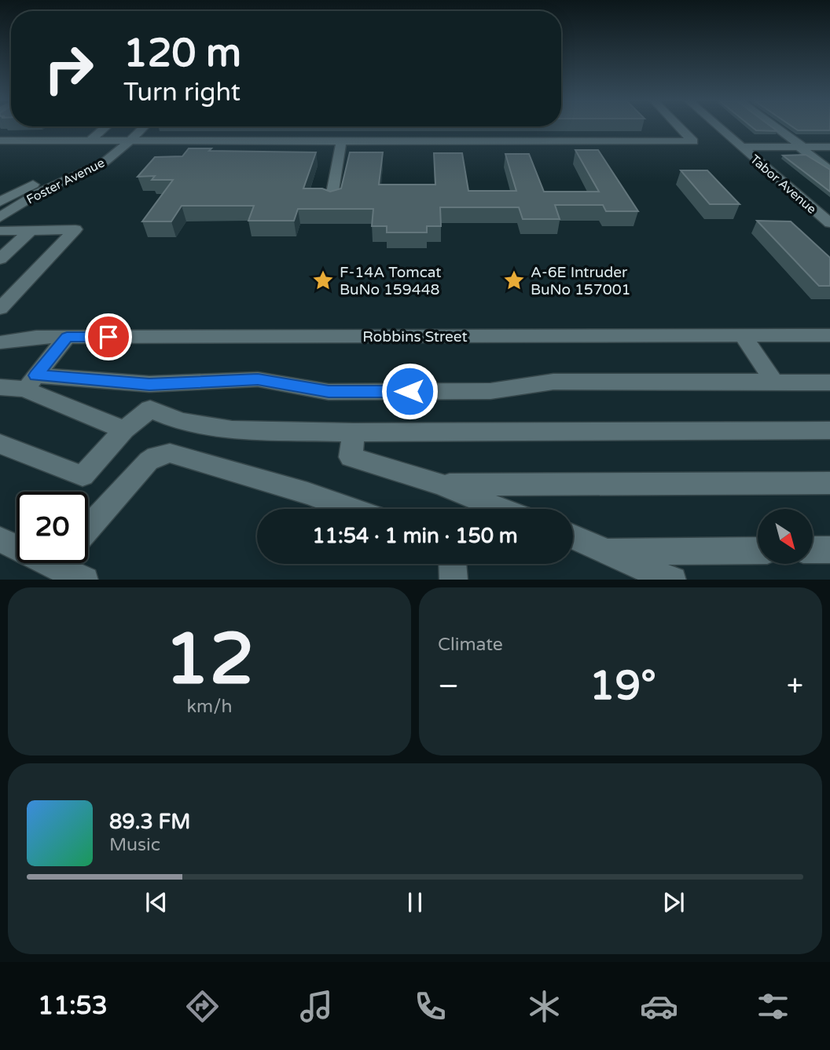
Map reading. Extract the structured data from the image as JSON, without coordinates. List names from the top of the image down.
{
  "streets": {
    "street": ["Foster Avenue", "Tabor Avenue", "Robbins Street"]
  },
  "places": {
    "place": ["F-14A Tomcat BuNo 159448", "A-6E Intruder BuNo 157001"]
  },
  "north": "bottom right",
  "page": {
    "turn": ["120 m", "Turn right"],
    "limit": "20",
    "trip": "11:54 · 1 min · 150 m",
    "tile": [
      ["12", "km/h"],
      "Climate"
    ],
    "heat": ["−", "19°", "+"],
    "song": ["89.3 FM", "Music"],
    "tabs": "11:53"
  }
}
